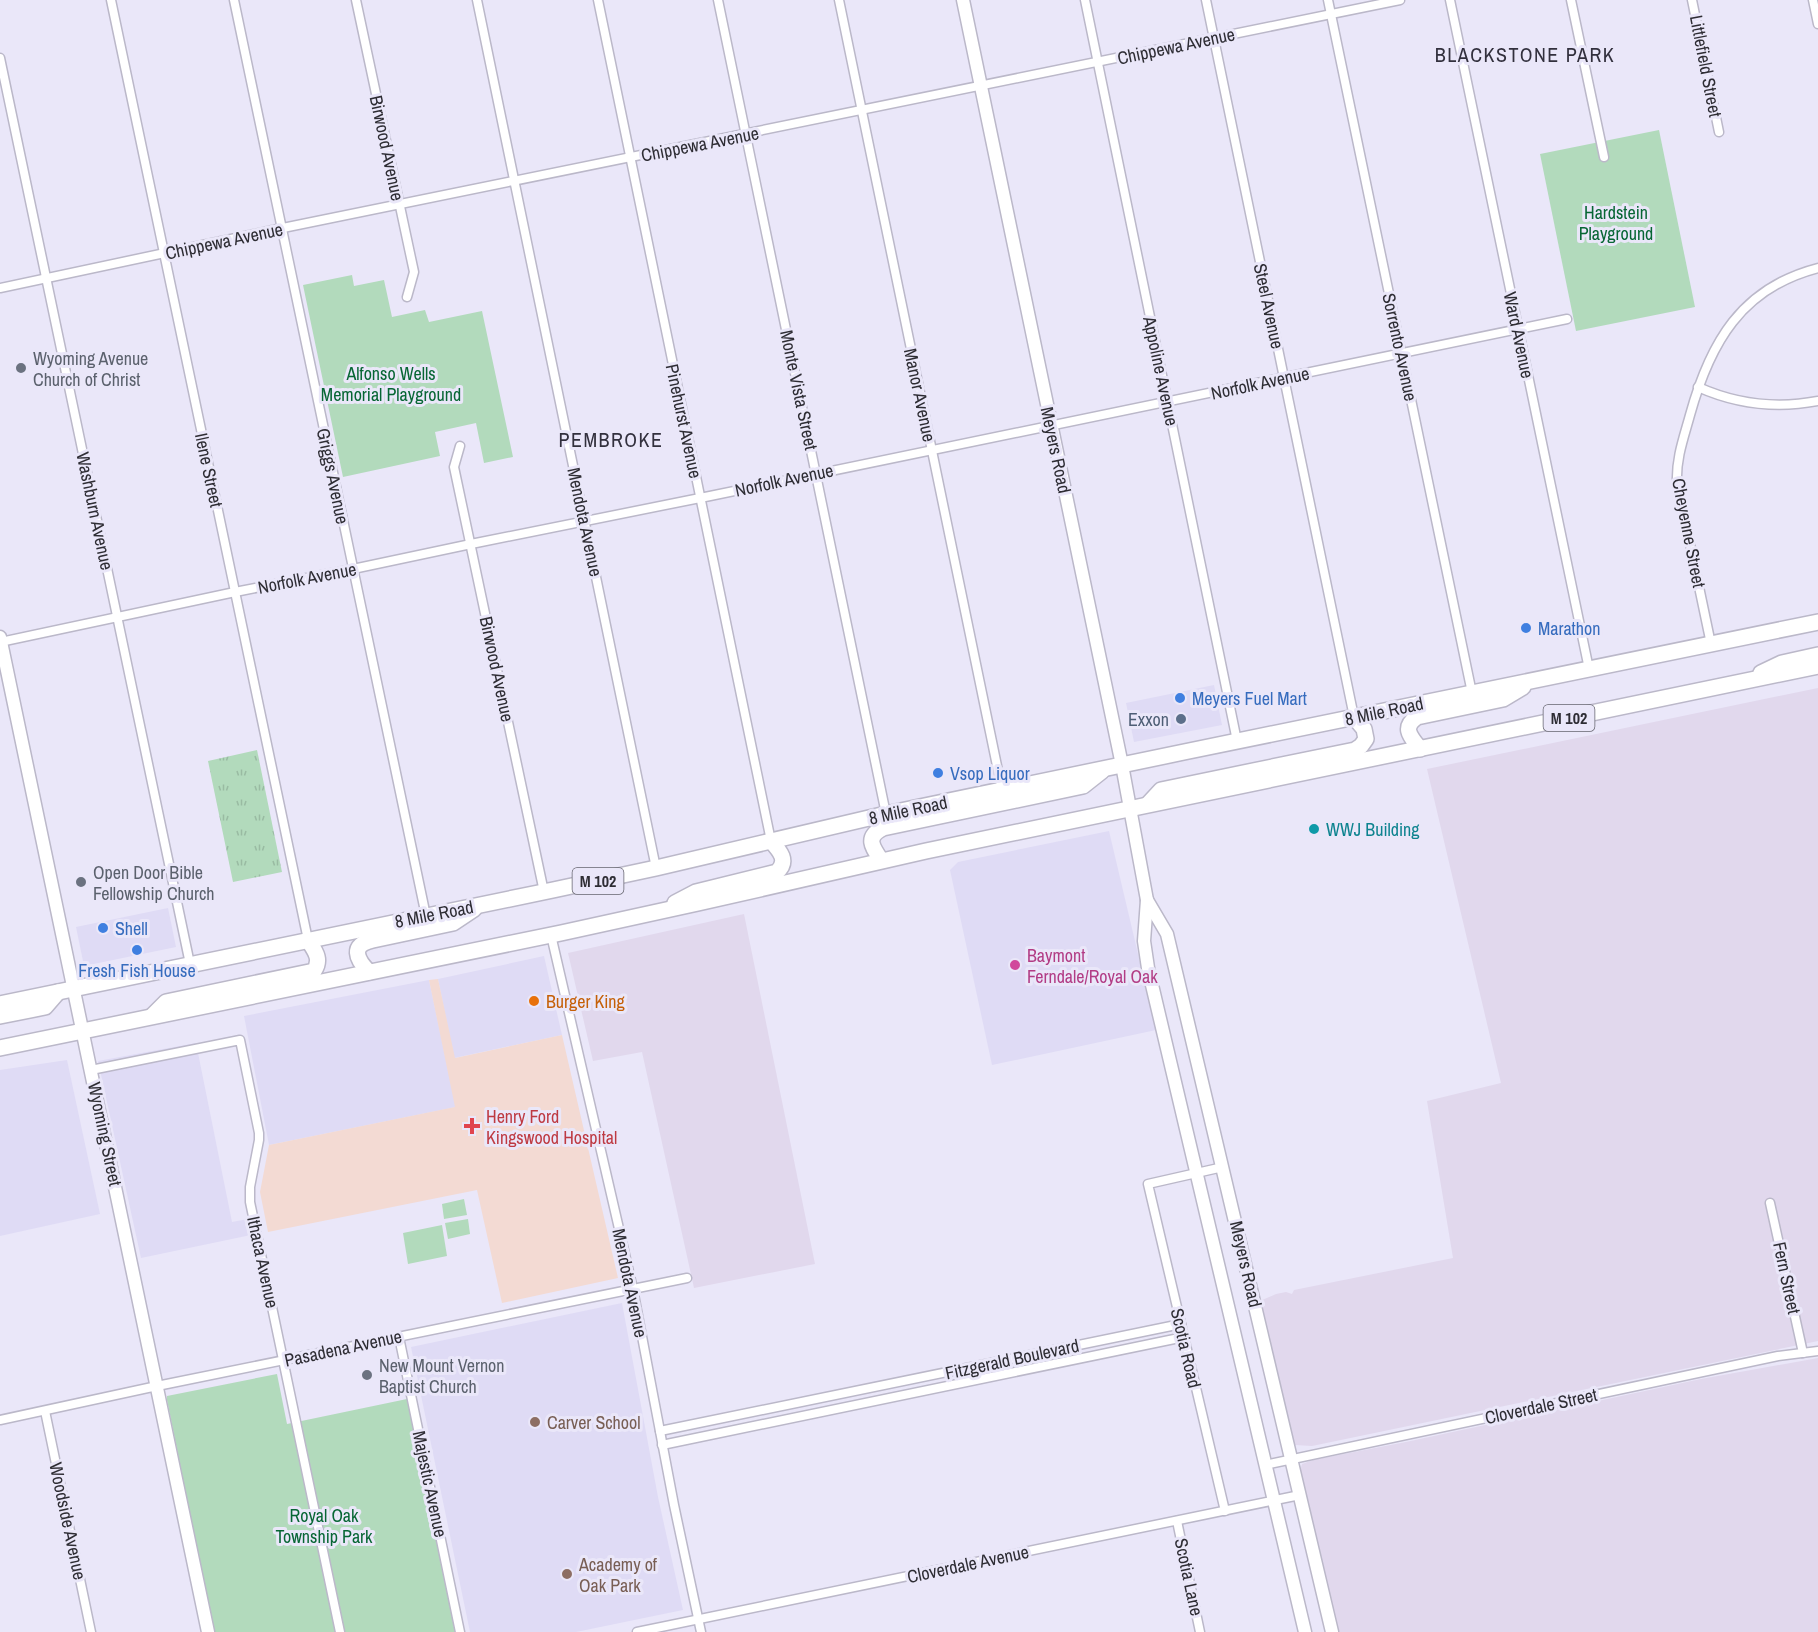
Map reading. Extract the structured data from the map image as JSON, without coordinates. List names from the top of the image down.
{
  "streets": {
    "highway": ["8 Mile Road", "M 102"],
    "street": [
      "Chippewa Avenue",
      "Littlefield Street",
      "Birwood Avenue",
      "Steel Avenue",
      "Ward Avenue",
      "Sorrento Avenue",
      "Appoline Avenue",
      "Norfolk Avenue",
      "Monte Vista Street",
      "Manor Avenue",
      "Pinehurst Avenue",
      "Meyers Road",
      "Ilene Street",
      "Griggs Avenue",
      "Washburn Avenue",
      "Mendota Avenue",
      "Cheyenne Street",
      "Wyoming Street",
      "Ithaca Avenue",
      "Fern Street",
      "Pasadena Avenue",
      "Scotia Road",
      "Fitzgerald Boulevard",
      "Cloverdale Street",
      "Majestic Avenue",
      "Woodside Avenue",
      "Cloverdale Avenue",
      "Scotia Lane"
    ]
  },
  "crossings": [
    ["Chippewa Avenue", "Birwood Avenue"],
    ["Chippewa Avenue", "Steel Avenue"],
    ["Chippewa Avenue", "Sorrento Avenue"],
    ["Chippewa Avenue", "Appoline Avenue"],
    ["Chippewa Avenue", "Monte Vista Street"],
    ["Chippewa Avenue", "Manor Avenue"],
    ["Chippewa Avenue", "Pinehurst Avenue"],
    ["Chippewa Avenue", "Meyers Road"],
    ["Chippewa Avenue", "Ilene Street"],
    ["Chippewa Avenue", "Griggs Avenue"],
    ["Chippewa Avenue", "Washburn Avenue"],
    ["Chippewa Avenue", "Mendota Avenue"],
    ["Birwood Avenue", "Norfolk Avenue"],
    ["Birwood Avenue", "8 Mile Road"],
    ["Steel Avenue", "Norfolk Avenue"],
    ["Steel Avenue", "8 Mile Road"],
    ["Ward Avenue", "Norfolk Avenue"],
    ["Ward Avenue", "8 Mile Road"],
    ["Sorrento Avenue", "Norfolk Avenue"],
    ["Sorrento Avenue", "8 Mile Road"],
    ["Appoline Avenue", "Norfolk Avenue"],
    ["Appoline Avenue", "8 Mile Road"],
    ["Norfolk Avenue", "Monte Vista Street"],
    ["Norfolk Avenue", "Manor Avenue"],
    ["Norfolk Avenue", "Pinehurst Avenue"],
    ["Norfolk Avenue", "Meyers Road"],
    ["Norfolk Avenue", "Ilene Street"],
    ["Norfolk Avenue", "Griggs Avenue"],
    ["Norfolk Avenue", "Washburn Avenue"],
    ["Norfolk Avenue", "Mendota Avenue"],
    ["Norfolk Avenue", "Wyoming Street"],
    ["Monte Vista Street", "8 Mile Road"],
    ["Manor Avenue", "8 Mile Road"],
    ["Pinehurst Avenue", "8 Mile Road"],
    ["Meyers Road", "8 Mile Road"],
    ["Meyers Road", "M 102"],
    ["Meyers Road", "Scotia Road"],
    ["Meyers Road", "Cloverdale Street"],
    ["Meyers Road", "Cloverdale Avenue"],
    ["Ilene Street", "8 Mile Road"],
    ["Griggs Avenue", "8 Mile Road"],
    ["Washburn Avenue", "8 Mile Road"],
    ["Mendota Avenue", "8 Mile Road"],
    ["Mendota Avenue", "M 102"],
    ["Mendota Avenue", "Pasadena Avenue"],
    ["Mendota Avenue", "Fitzgerald Boulevard"],
    ["Mendota Avenue", "Cloverdale Avenue"],
    ["Cheyenne Street", "8 Mile Road"],
    ["8 Mile Road", "Wyoming Street"],
    ["M 102", "Wyoming Street"],
    ["Wyoming Street", "Ithaca Avenue"],
    ["Wyoming Street", "Pasadena Avenue"],
    ["Ithaca Avenue", "Pasadena Avenue"],
    ["Fern Street", "Cloverdale Street"],
    ["Pasadena Avenue", "Majestic Avenue"],
    ["Pasadena Avenue", "Woodside Avenue"],
    ["Scotia Road", "Fitzgerald Boulevard"],
    ["Scotia Road", "Cloverdale Avenue"],
    ["Cloverdale Avenue", "Scotia Lane"]
  ],
  "districts": ["BLACKSTONE PARK", "PEMBROKE"],
  "parks": ["Hardstein Playground", "Alfonso Wells Memorial Playground", "Royal Oak Township Park"],
  "places": {
    "other": [
      "Wyoming Avenue Church of Christ",
      "Marathon",
      "Meyers Fuel Mart",
      "Exxon",
      "Vsop Liquor",
      "WWJ Building",
      "Open Door Bible Fellowship Church",
      "Shell",
      "Fresh Fish House",
      "Baymont Ferndale/Royal Oak",
      "Burger King",
      "New Mount Vernon Baptist Church",
      "Carver School",
      "Academy of Oak Park"
    ],
    "health": ["Henry Ford Kingswood Hospital"]
  }
}
